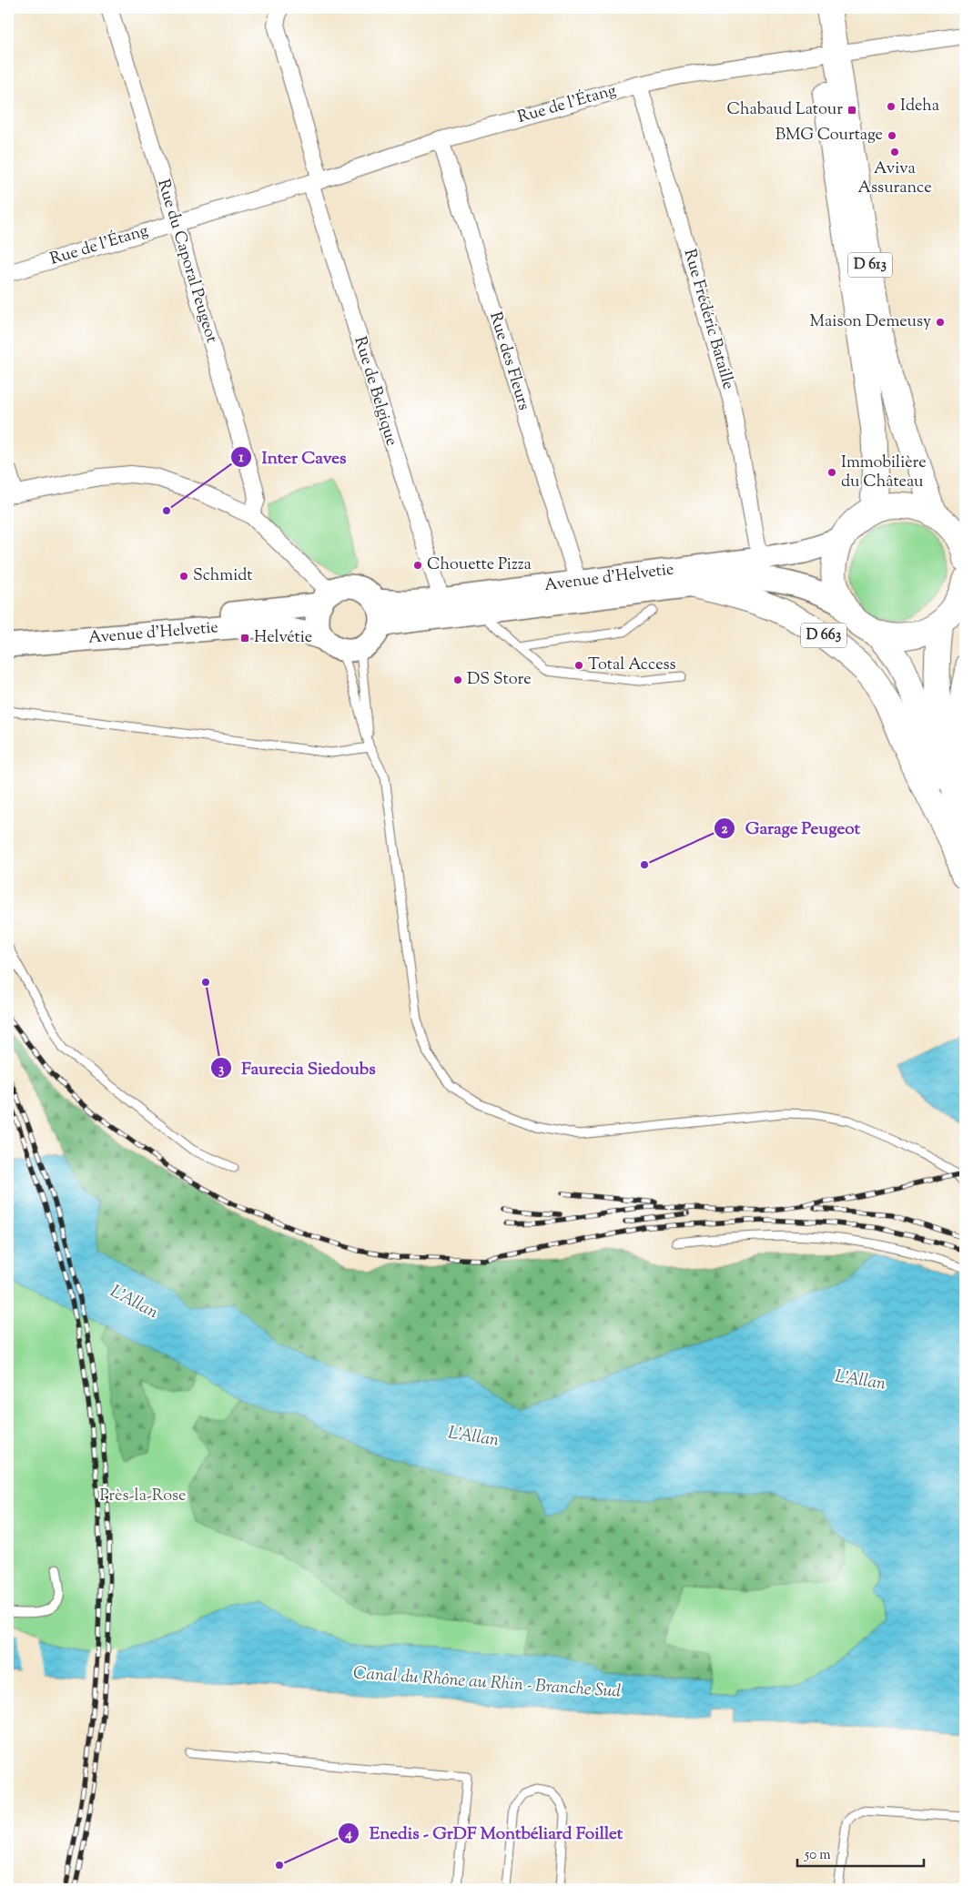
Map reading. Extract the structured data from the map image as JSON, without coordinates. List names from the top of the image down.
{
  "streets": {
    "main road": ["D 613", "Avenue d'Helvetie", "D 663"],
    "street": [
      "Rue de l'Étang",
      "Rue du Caporal Peugeot",
      "Rue Frédéric Bataille",
      "Rue des Fleurs",
      "Rue de Belgique"
    ]
  },
  "crossings": [
    ["Rue de l'Étang", "Rue du Caporal Peugeot"],
    ["Rue de l'Étang", "D 613"],
    ["Rue de l'Étang", "Rue Frédéric Bataille"],
    ["Rue de l'Étang", "Rue des Fleurs"],
    ["Rue de l'Étang", "Rue de Belgique"],
    ["Rue Frédéric Bataille", "Avenue d'Helvetie"],
    ["Rue des Fleurs", "Avenue d'Helvetie"],
    ["Rue de Belgique", "Avenue d'Helvetie"],
    ["Avenue d'Helvetie", "D 663"]
  ],
  "water": ["L'Allan", "Canal du Rhône au Rhin - Branche Sud"],
  "parks": ["Près-la-Rose"],
  "places": {
    "other": [
      "Ideha",
      "BMG Courtage",
      "Aviva Assurance",
      "Maison Demeusy",
      "Immobilière du Château",
      "Inter Caves",
      "Chouette Pizza",
      "Schmidt",
      "Total Access",
      "DS Store",
      "Garage Peugeot",
      "Faurecia Siedoubs",
      "Enedis - GrDF Montbéliard Foillet"
    ],
    "transit": ["Chabaud Latour", "Helvétie"]
  },
  "scale_bar": "50 m"
}
